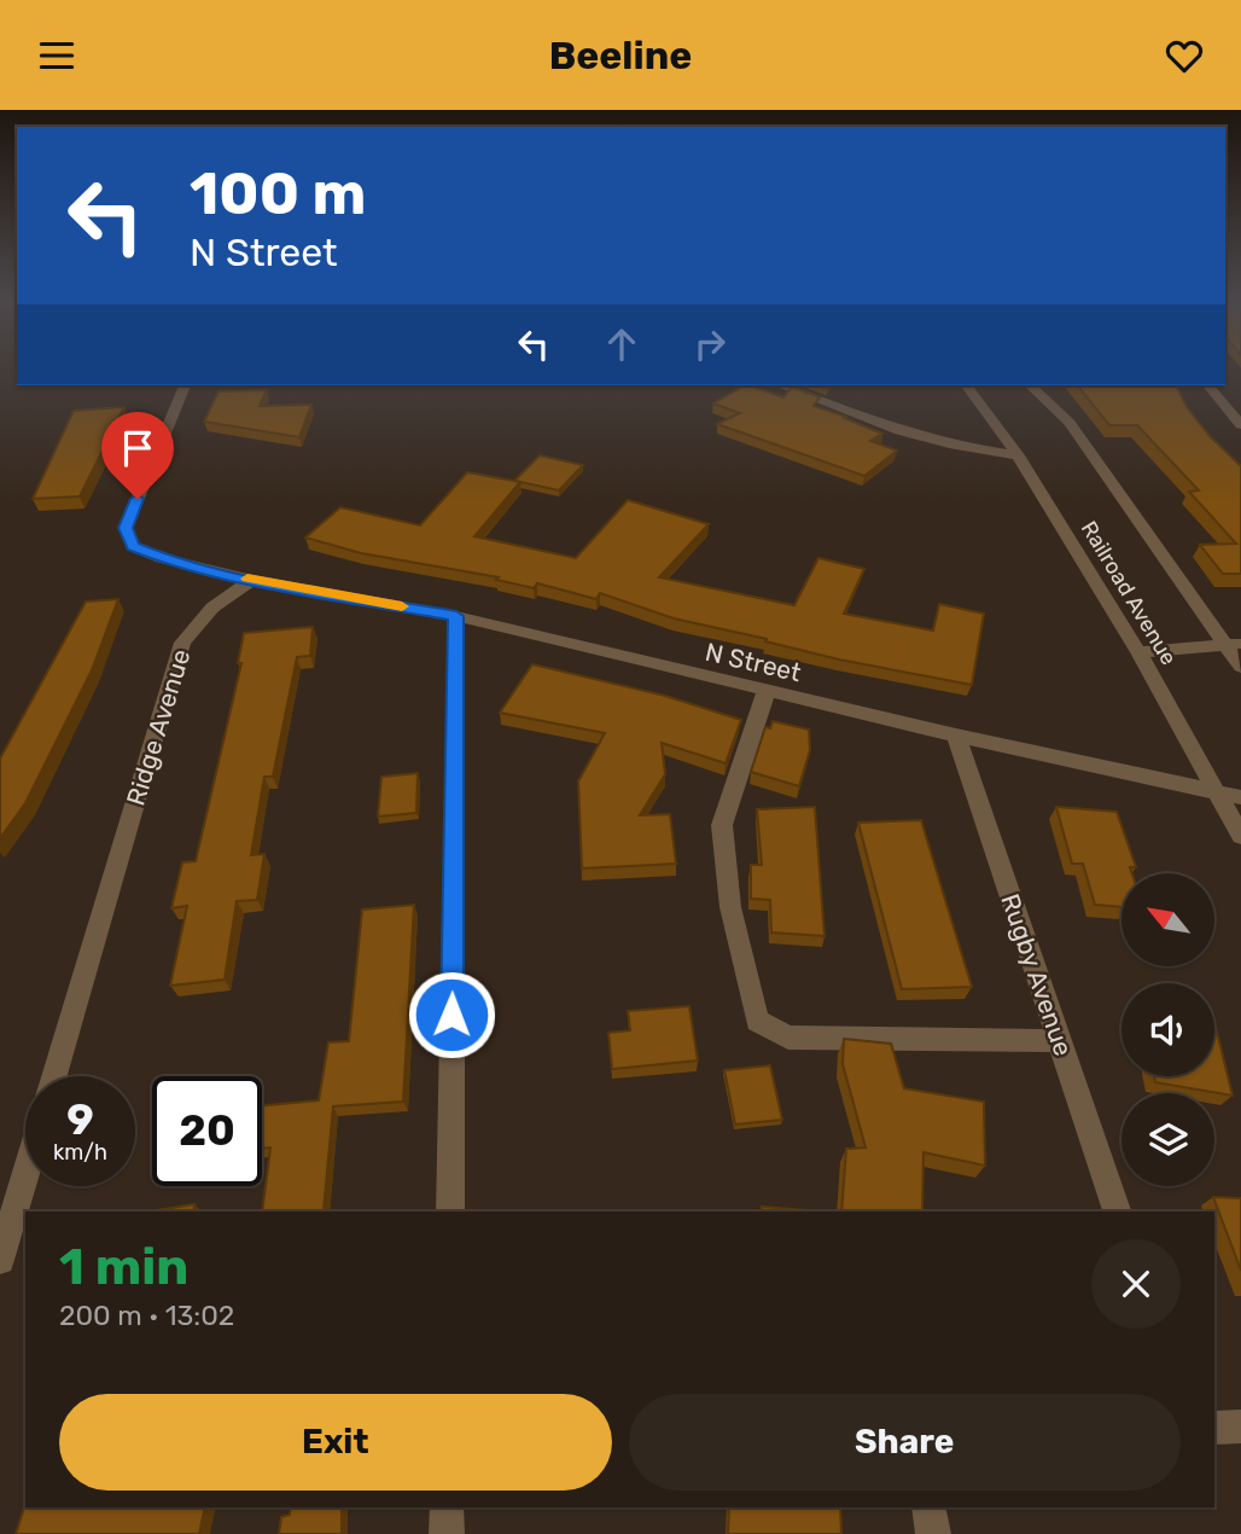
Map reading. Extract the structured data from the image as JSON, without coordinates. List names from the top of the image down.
{
  "streets": {
    "street": [
      "Railroad Avenue",
      "N Street",
      "Ridge Avenue",
      "Rugby Avenue"
    ]
  },
  "crossings": [
    ["Railroad Avenue", "N Street"],
    ["N Street", "Ridge Avenue"],
    ["N Street", "Rugby Avenue"]
  ],
  "north": "top left",
  "page": {
    "header": "Beeline",
    "turn": ["100 m", "N Street"],
    "speed": "9 km/h",
    "limit": "20",
    "heading": ["1 min", "200 m · 13:02"],
    "buttons": ["Exit", "Share"]
  }
}
